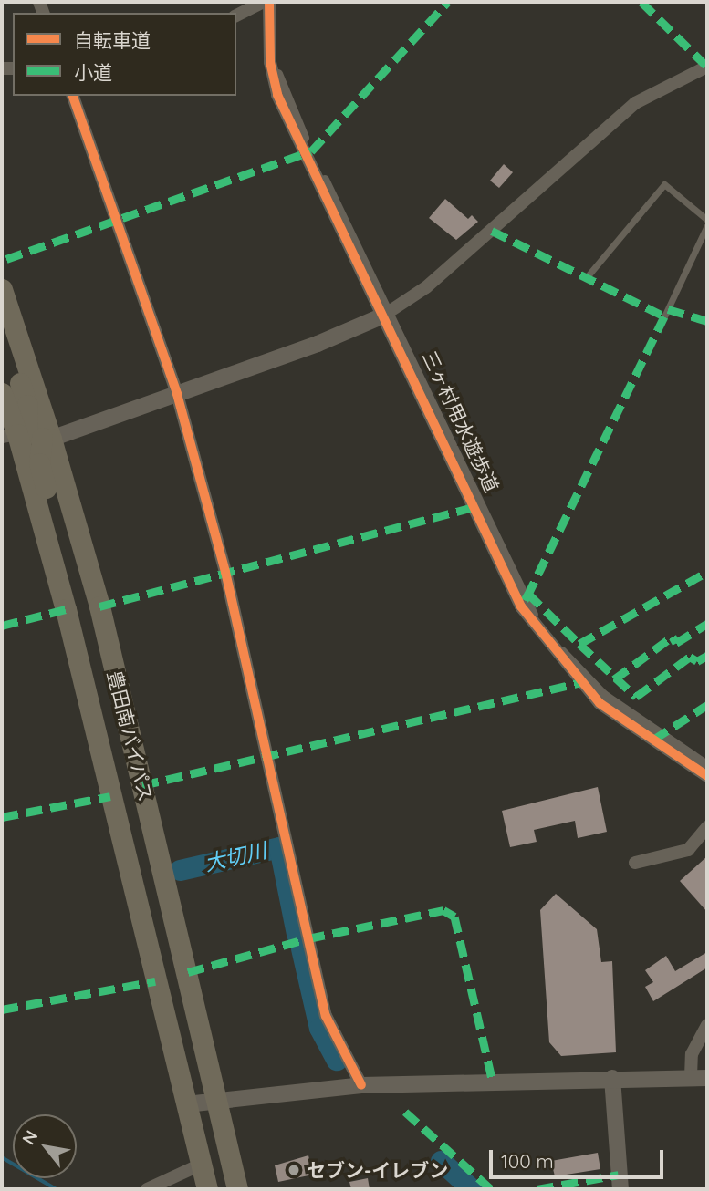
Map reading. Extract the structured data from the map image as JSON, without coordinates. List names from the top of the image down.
{
  "streets": {
    "highway": ["豊田南バイパス"],
    "street": ["三ヶ村用水遊歩道"]
  },
  "water": ["大切川"],
  "places": ["セブン-イレブン"],
  "legend": ["自転車道", "小道"],
  "scale_bar": "100 m",
  "north": "top left"
}
